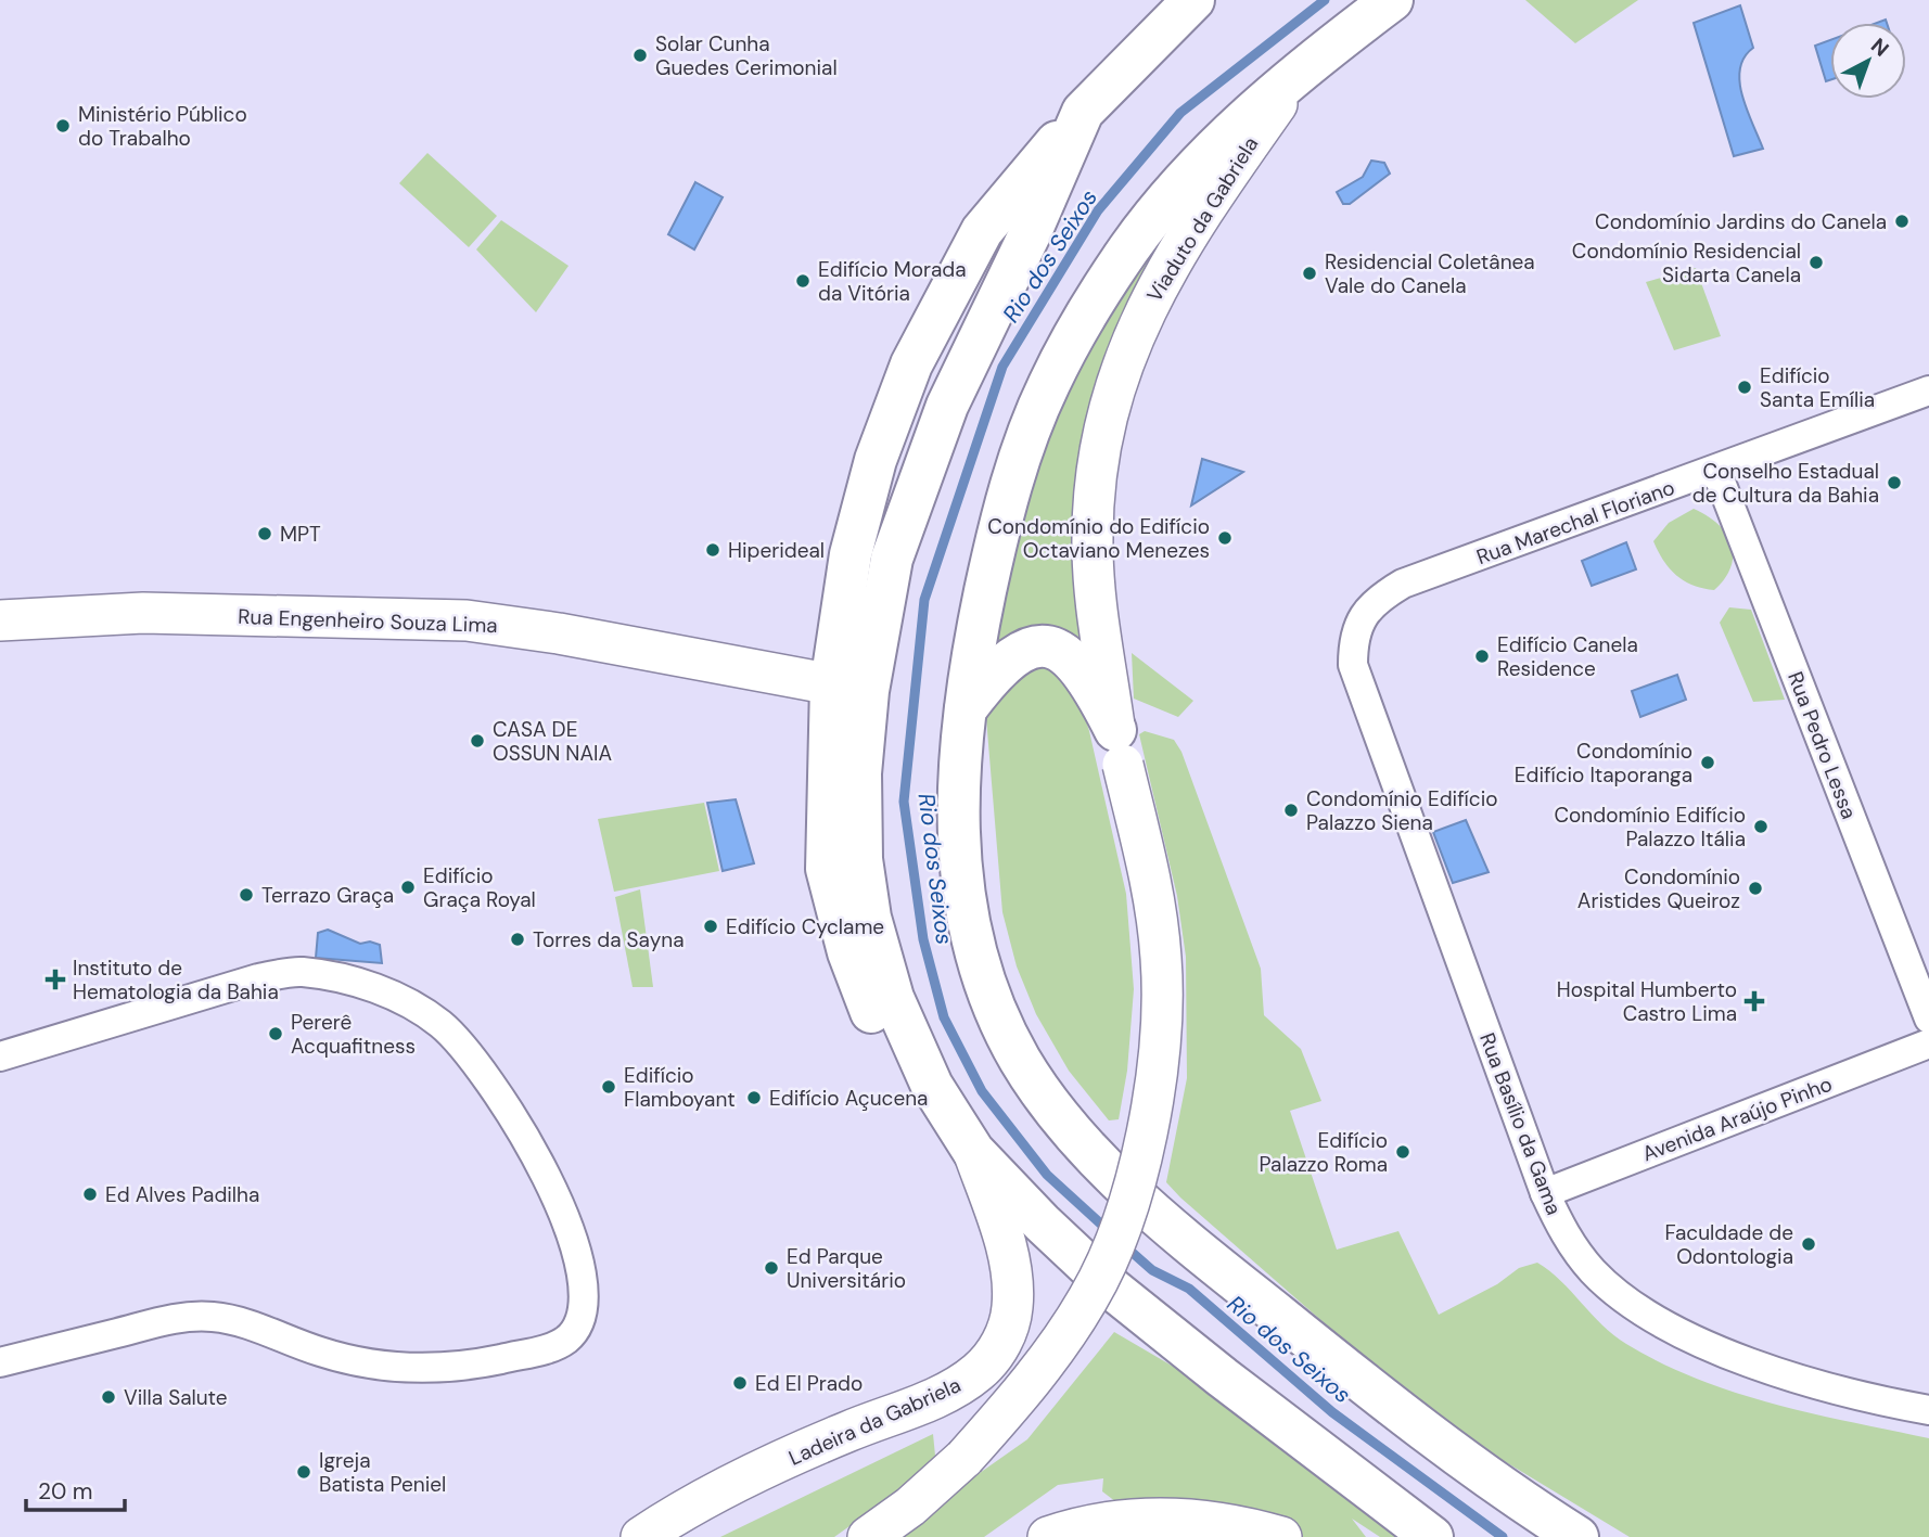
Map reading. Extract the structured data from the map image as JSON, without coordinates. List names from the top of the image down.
{
  "streets": {
    "main road": ["Viaduto da Gabriela", "Rua Engenheiro Souza Lima", "Ladeira da Gabriela"],
    "street": [
      "Rua Marechal Floriano",
      "Rua Pedro Lessa",
      "Avenida Araújo Pinho",
      "Rua Basílio da Gama"
    ]
  },
  "crossings": [
    ["Rua Marechal Floriano", "Rua Pedro Lessa"],
    ["Rua Marechal Floriano", "Rua Basílio da Gama"],
    ["Avenida Araújo Pinho", "Rua Basílio da Gama"]
  ],
  "water": ["Rio dos Seixos"],
  "places": {
    "other": [
      "Solar Cunha Guedes Cerimonial",
      "Ministério Público do Trabalho",
      "Condomínio Jardins do Canela",
      "Condomínio Residencial Sidarta Canela",
      "Residencial Coletânea Vale do Canela",
      "Edifício Morada da Vitória",
      "Edifício Santa Emília",
      "Conselho Estadual de Cultura da Bahia",
      "MPT",
      "Condomínio do Edifício Octaviano Menezes",
      "Hiperideal",
      "Edifício Canela Residence",
      "CASA DE OSSUN NAIA",
      "Condomínio Edifício Itaporanga",
      "Condomínio Edifício Palazzo Siena",
      "Condomínio Edifício Palazzo Itália",
      "Edifício Graça Royal",
      "Condomínio Aristides Queiroz",
      "Terrazo Graça",
      "Edifício Cyclame",
      "Torres da Sayna",
      "Pererê Acquafitness",
      "Edifício Flamboyant",
      "Edifício Açucena",
      "Edifício Palazzo Roma",
      "Ed Alves Padilha",
      "Faculdade de Odontologia",
      "Ed Parque Universitário",
      "Ed El Prado",
      "Villa Salute",
      "Igreja Batista Peniel"
    ],
    "health": ["Instituto de Hematologia da Bahia", "Hospital Humberto Castro Lima"]
  },
  "scale_bar": "20 m",
  "north": "top right"
}
